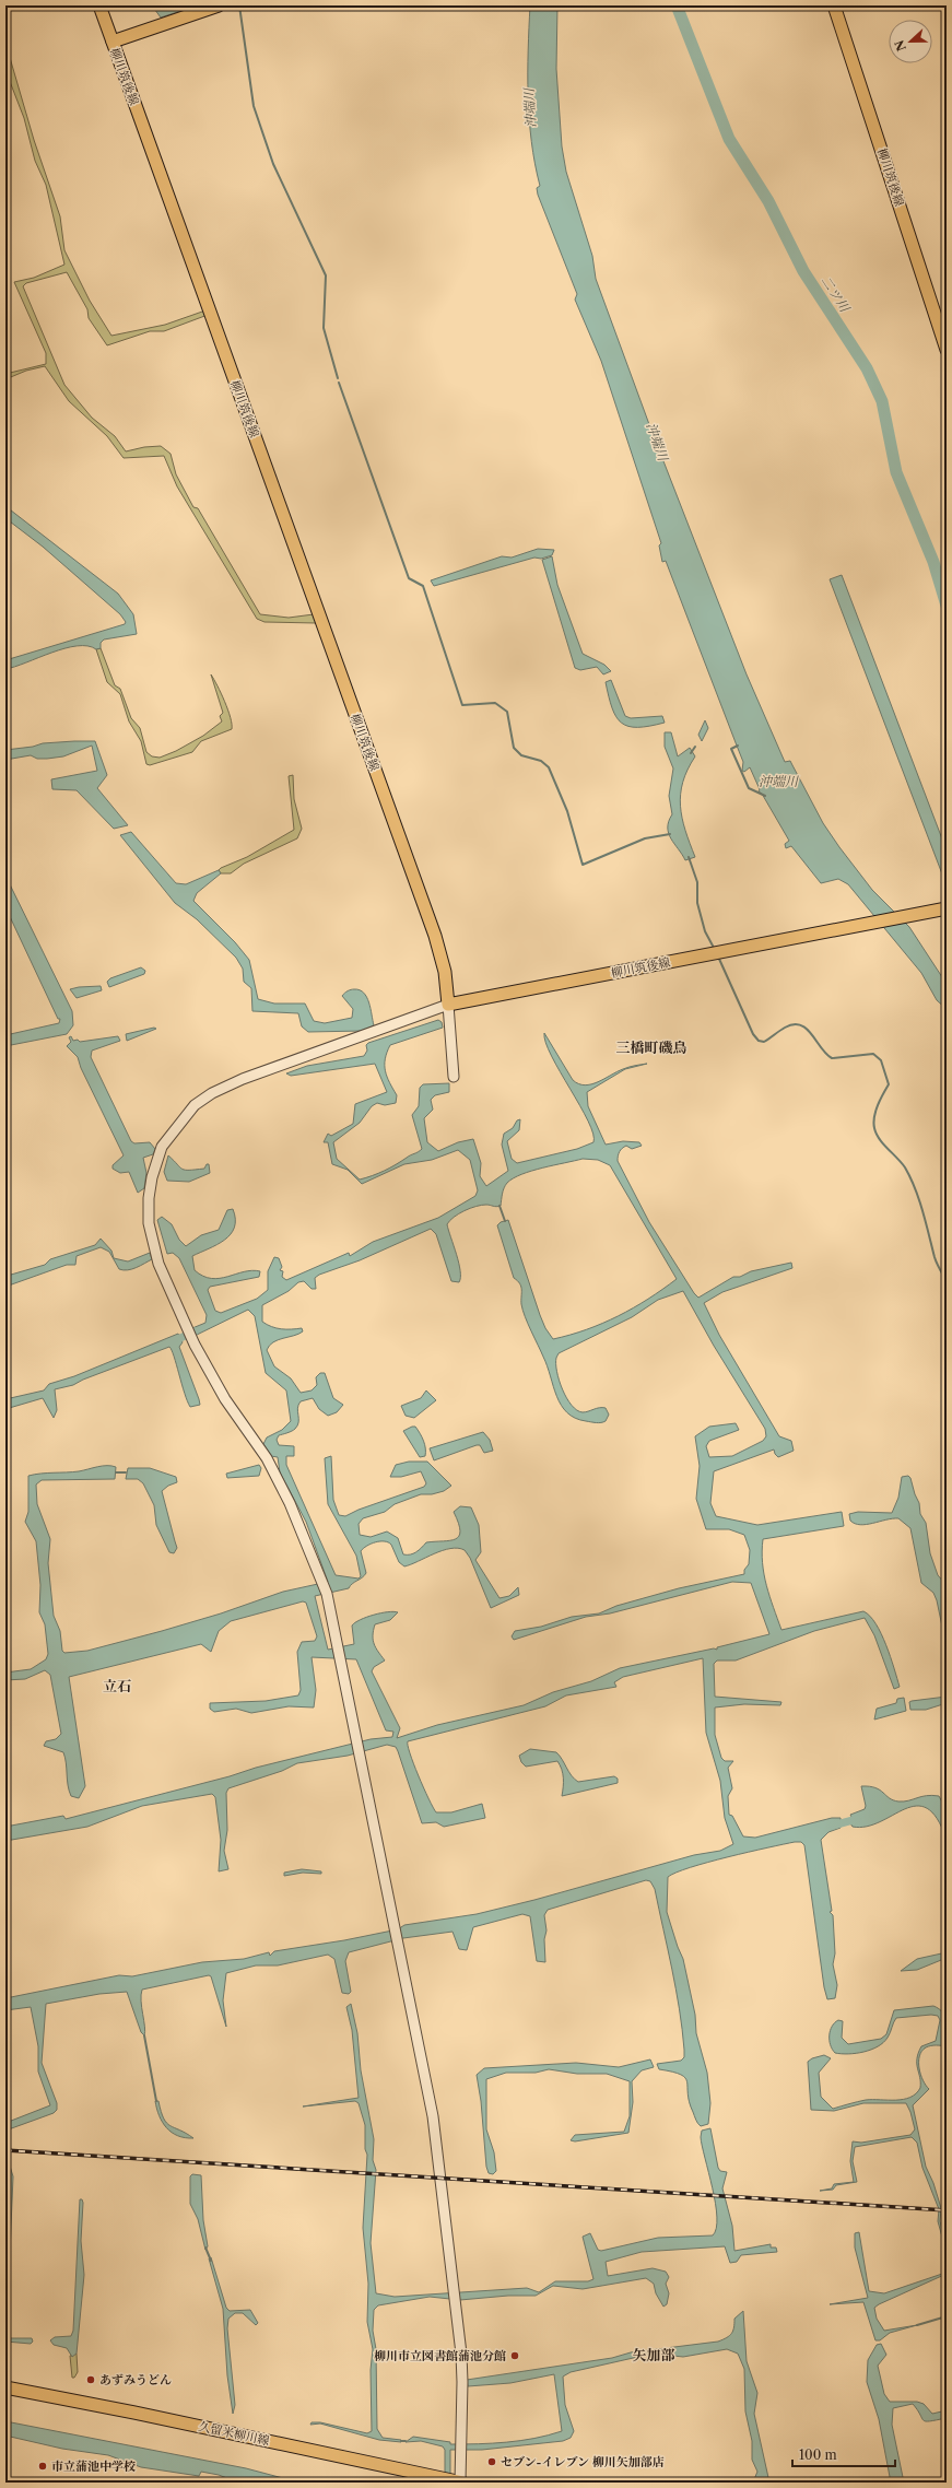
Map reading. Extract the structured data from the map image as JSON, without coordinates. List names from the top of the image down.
{
  "streets": {
    "main road": ["柳川筑後線", "久留米柳川線"]
  },
  "districts": ["三橋町磯鳥", "立石", "矢加部"],
  "water": ["沖端川", "二ツ川"],
  "places": [
    "柳川市立図書館蒲池分館",
    "あずみうどん",
    "セブン-イレブン 柳川矢加部店",
    "市立蒲池中学校"
  ],
  "scale_bar": "100 m",
  "north": "left"
}
